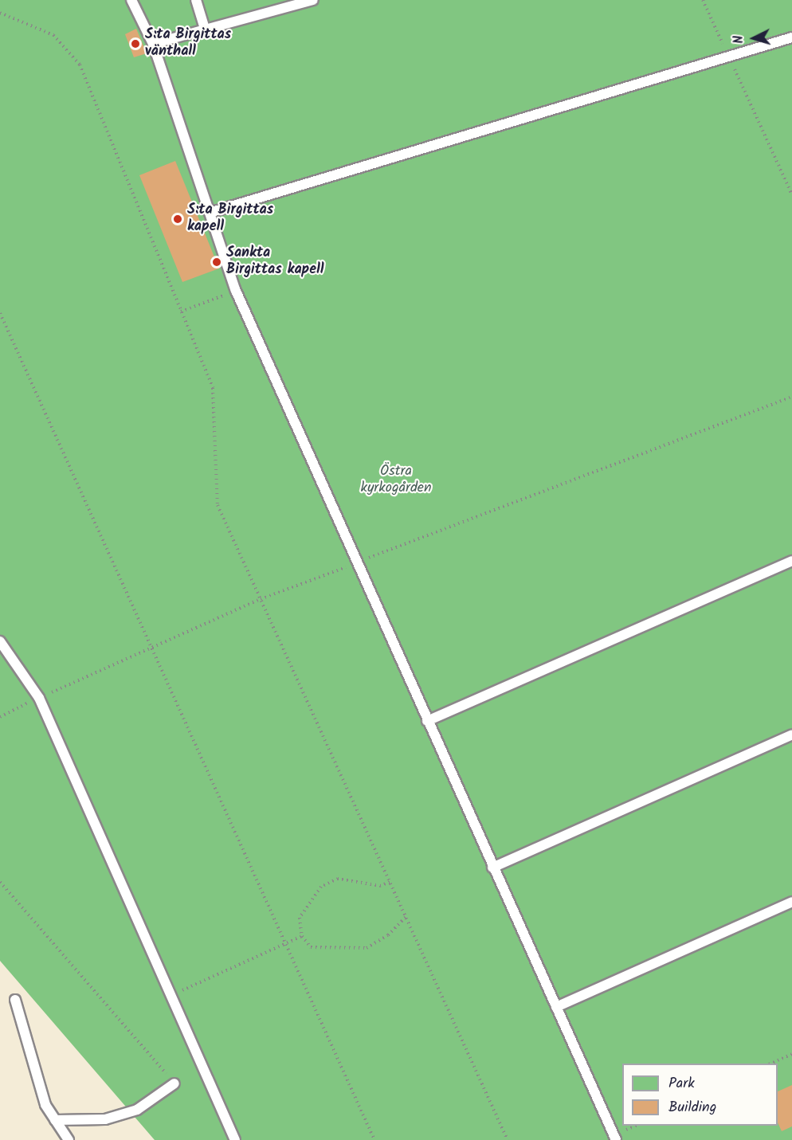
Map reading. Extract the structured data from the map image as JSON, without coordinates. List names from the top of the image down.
{
  "parks": ["Östra kyrkogården"],
  "places": ["S:ta Birgittas vänthall", "S:ta Birgittas kapell", "Sankta Birgittas kapell"],
  "legend": ["Park", "Building"],
  "north": "left"
}
